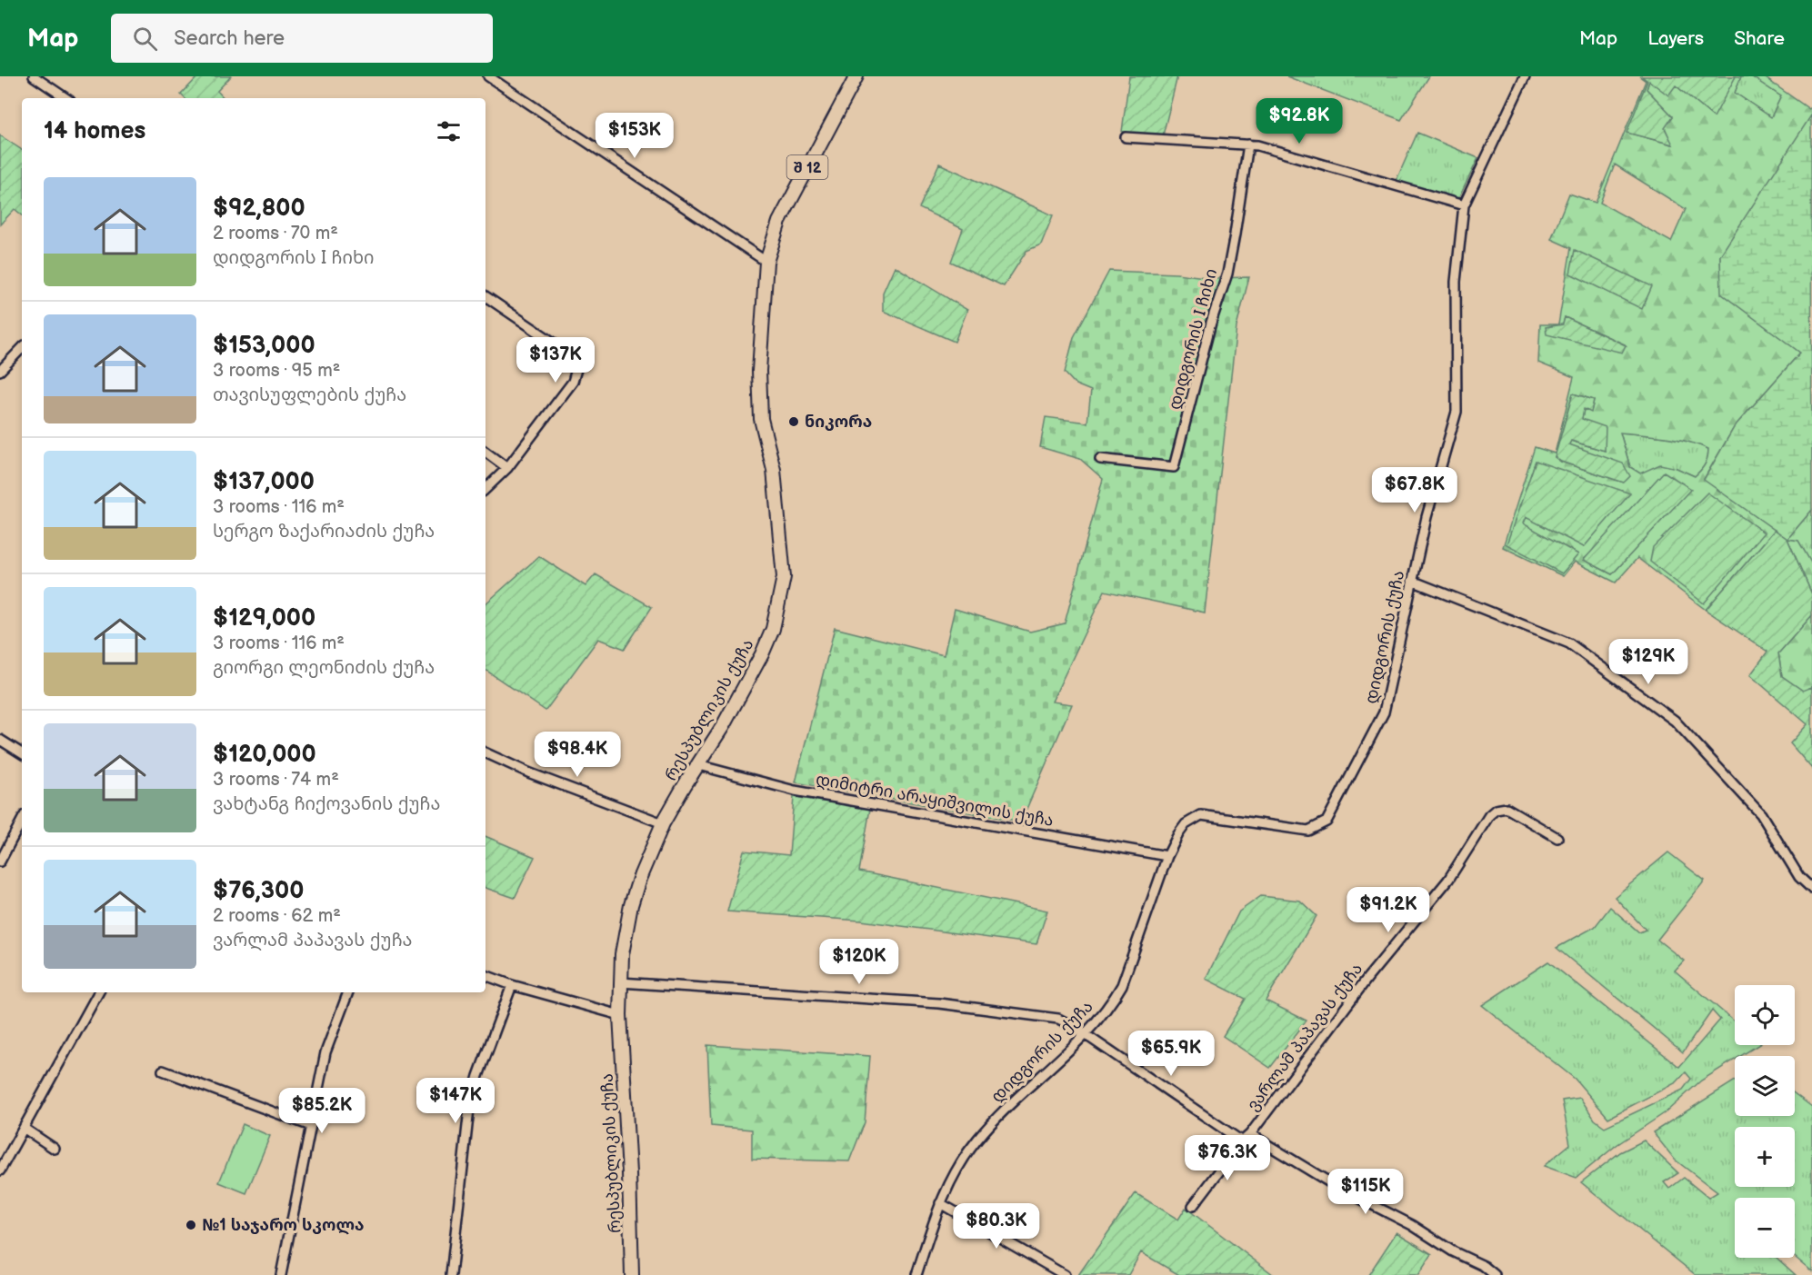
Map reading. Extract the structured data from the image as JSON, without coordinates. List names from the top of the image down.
{
  "streets": {
    "main road": ["შ 12", "რესპუბლიკის ქუჩა"],
    "street": [
      "დიდგორის I ჩიხი",
      "დიდგორის ქუჩა",
      "დიმიტრი არაყიშვილის ქუჩა",
      "ვარლამ პაპავას ქუჩა"
    ]
  },
  "crossings": [
    ["დიდგორის ქუჩა", "დიმიტრი არაყიშვილის ქუჩა"],
    ["რესპუბლიკის ქუჩა", "დიმიტრი არაყიშვილის ქუჩა"]
  ],
  "places": ["ნიკორა", "№1 საჯარო სკოლა"],
  "page": {
    "header": "Map",
    "search": "Search here",
    "nav": ["Map", "Layers", "Share"],
    "price": [
      "$92.8K",
      "$153K",
      "$137K",
      "$67.8K",
      "$129K",
      "$98.4K",
      "$91.2K",
      "$120K",
      "$65.9K",
      "$147K",
      "$85.2K",
      "$76.3K",
      "$115K",
      "$80.3K"
    ],
    "heading": "14 homes",
    "list": [
      {
        "name": "$92,800",
        "note": "2 rooms · 70 m² · დიდგორის I ჩიხი"
      },
      {
        "name": "$153,000",
        "note": "3 rooms · 95 m² · თავისუფლების ქუჩა"
      },
      {
        "name": "$137,000",
        "note": "3 rooms · 116 m² · სერგო ზაქარიაძის ქუჩა"
      },
      {
        "name": "$129,000",
        "note": "3 rooms · 116 m² · გიორგი ლეონიძის ქუჩა"
      },
      {
        "name": "$120,000",
        "note": "3 rooms · 74 m² · ვახტანგ ჩიქოვანის ქუჩა"
      },
      {
        "name": "$76,300",
        "note": "2 rooms · 62 m² · ვარლამ პაპავას ქუჩა"
      }
    ],
    "map_buttons": ["+", "−"]
  }
}
